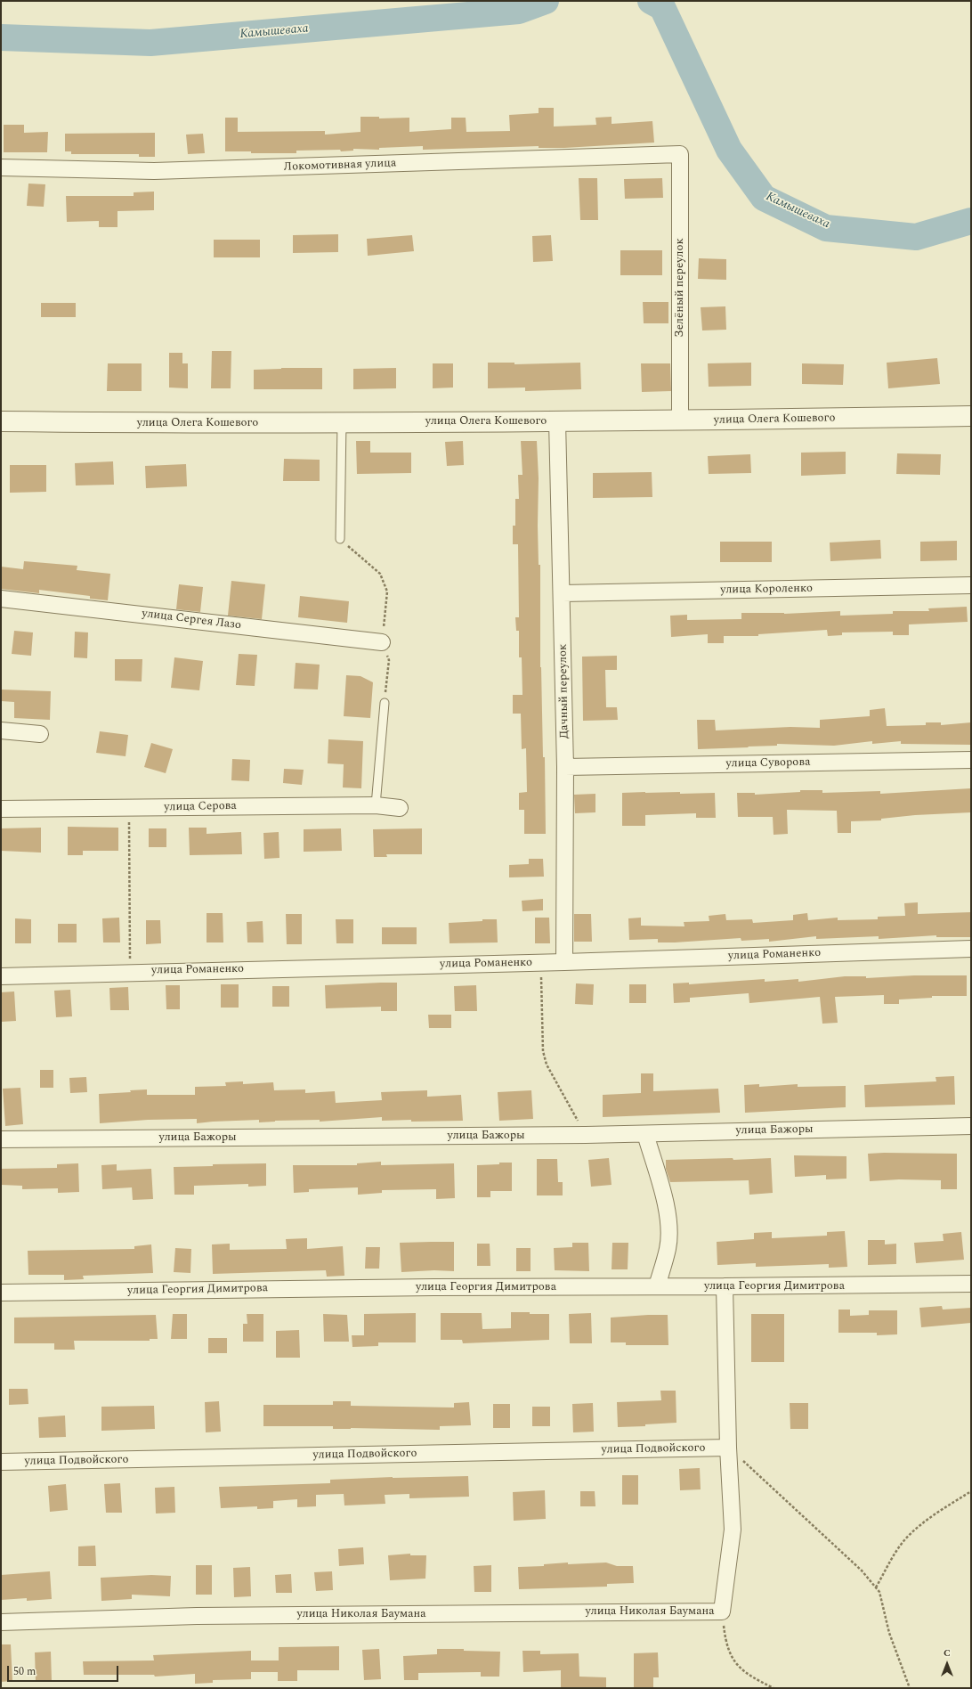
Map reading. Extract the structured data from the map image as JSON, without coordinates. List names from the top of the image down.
{
  "streets": {
    "street": [
      "Локомотивная улица",
      "Зелёный переулок",
      "улица Олега Кошевого",
      "улица Короленко",
      "улица Сергея Лазо",
      "Дачный переулок",
      "улица Суворова",
      "улица Серова",
      "улица Романенко",
      "улица Бажоры",
      "улица Георгия Димитрова",
      "улица Подвойского",
      "улица Николая Баумана"
    ]
  },
  "crossings": [
    ["Локомотивная улица", "Зелёный переулок"],
    ["Зелёный переулок", "улица Олега Кошевого"],
    ["улица Олега Кошевого", "Дачный переулок"],
    ["улица Короленко", "Дачный переулок"],
    ["Дачный переулок", "улица Суворова"],
    ["Дачный переулок", "улица Романенко"]
  ],
  "water": ["Камышеваха"],
  "scale_bar": "50 m",
  "north": "top"
}
